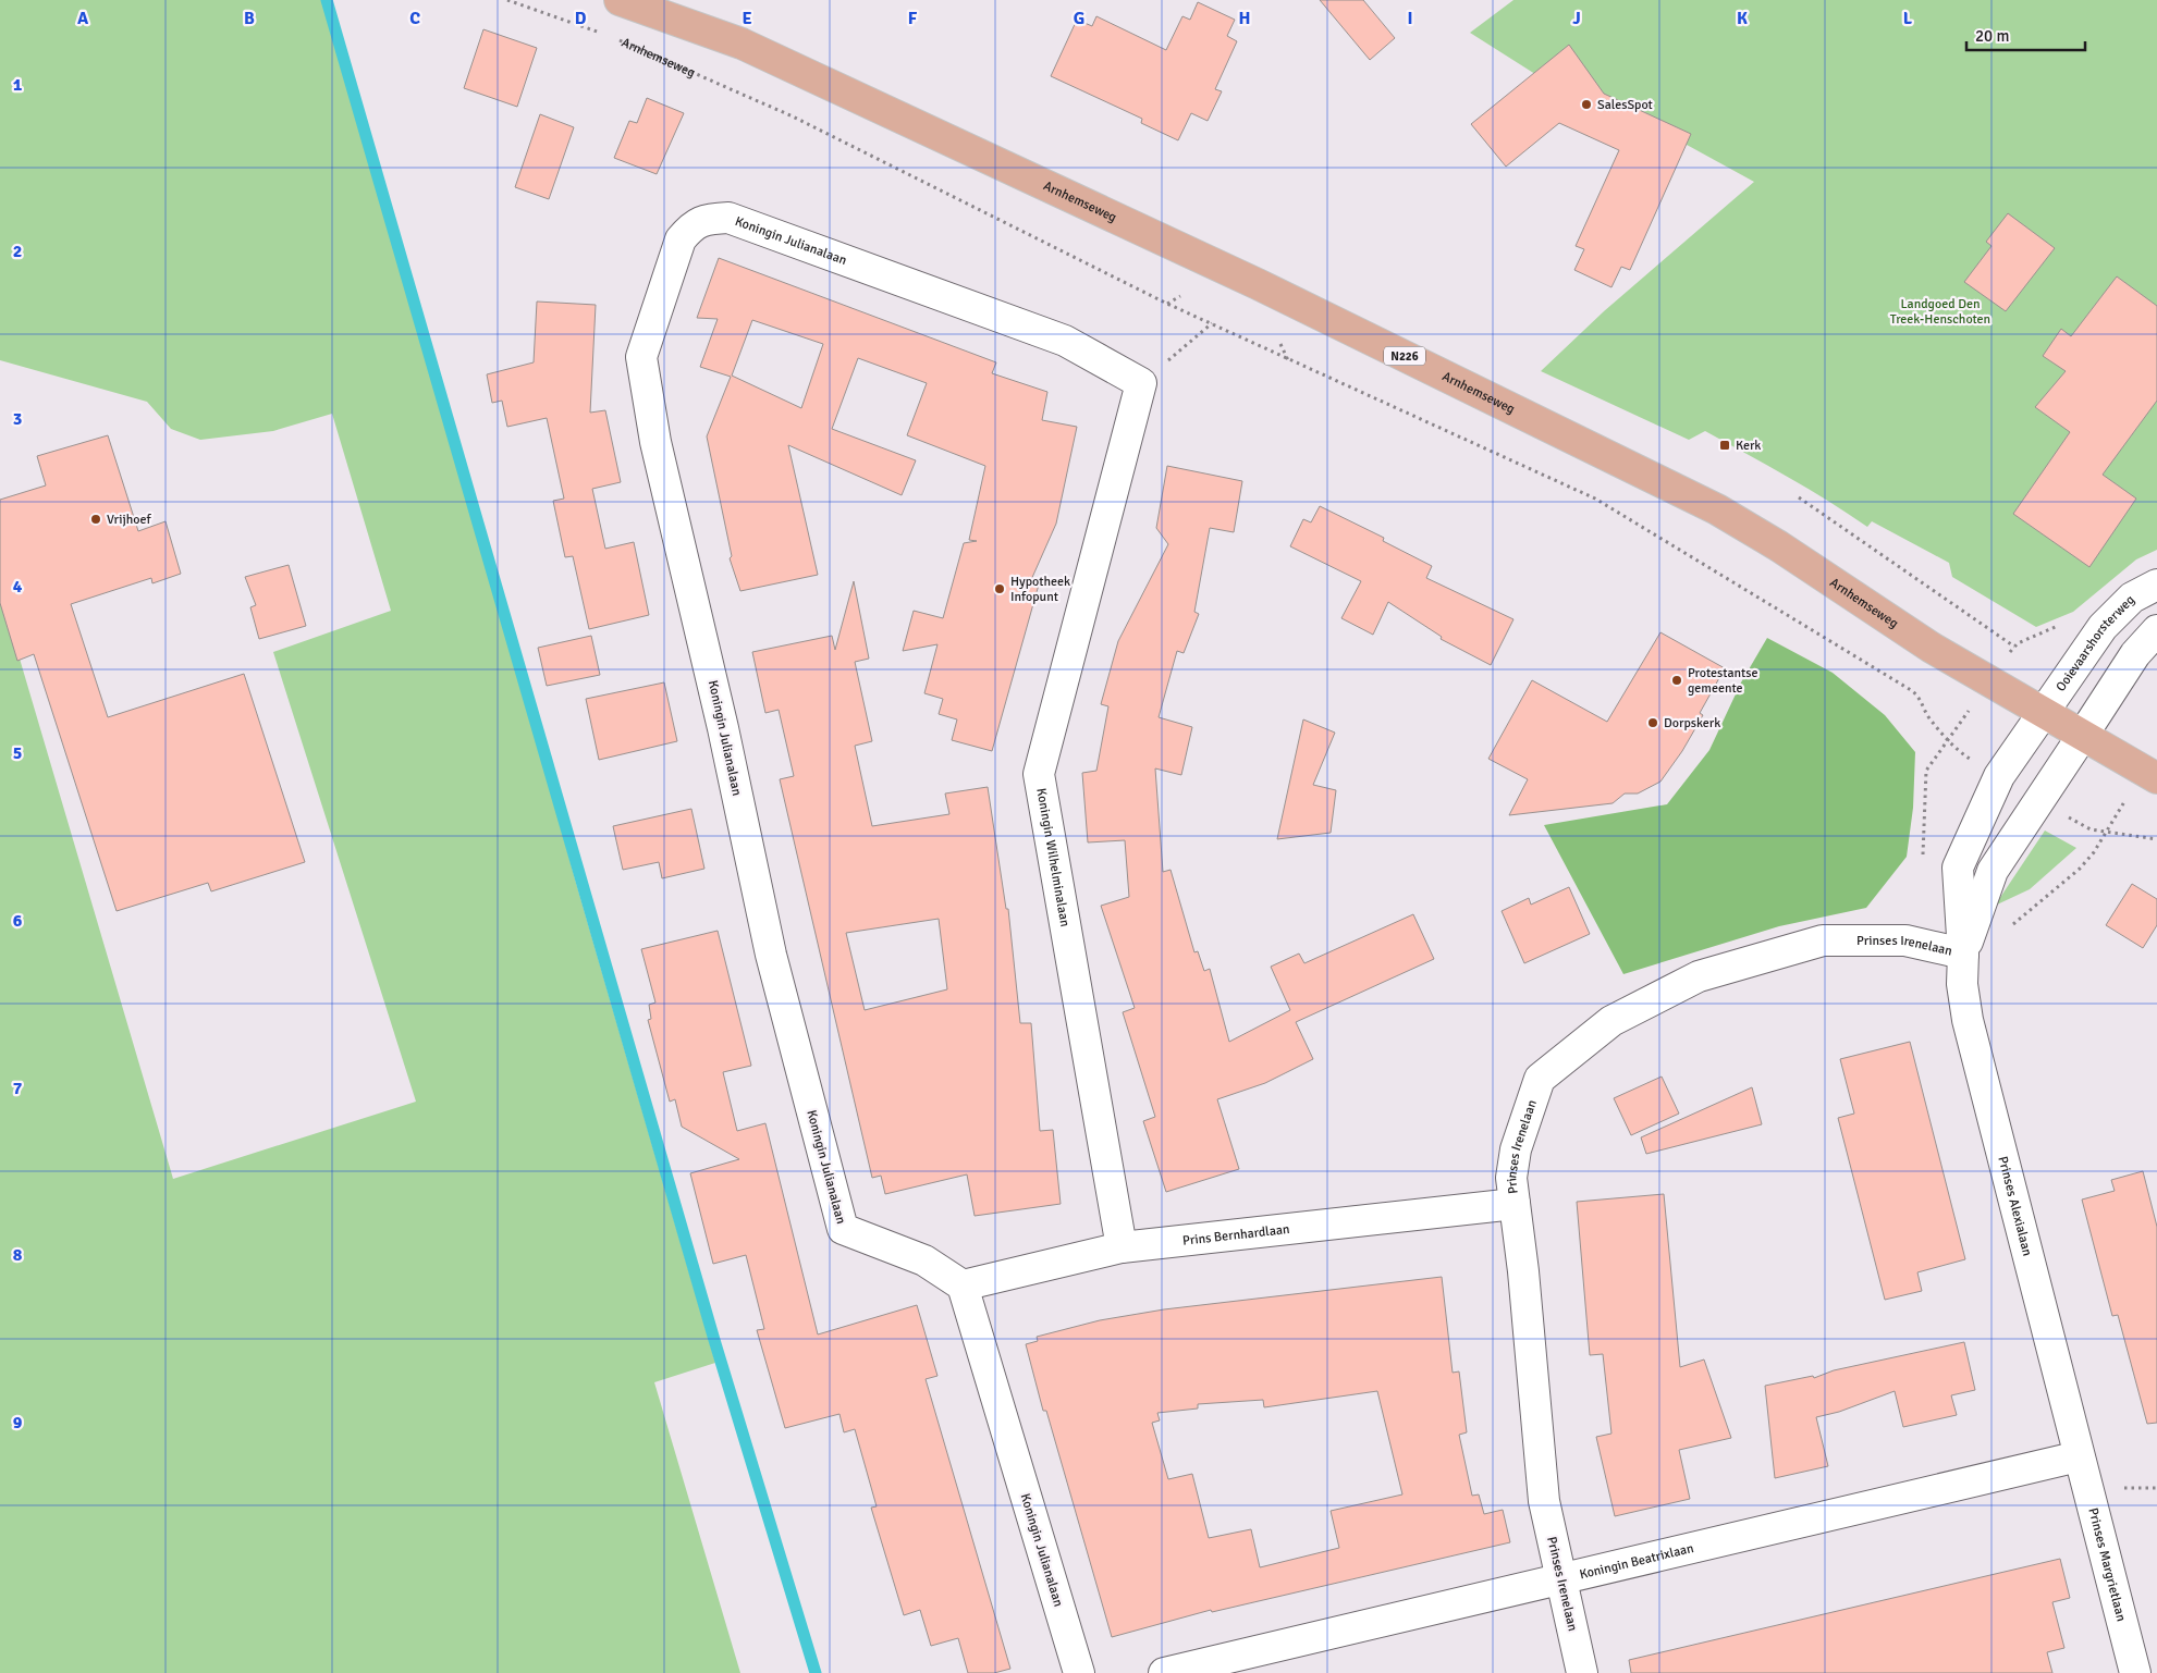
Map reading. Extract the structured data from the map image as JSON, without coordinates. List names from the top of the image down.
{
  "streets": {
    "main road": ["Arnhemseweg", "N226"],
    "street": [
      "Koningin Julianalaan",
      "Ooievaarshorsterweg",
      "Koningin Wilhelminalaan",
      "Prinses Irenelaan",
      "Prinses Alexialaan",
      "Prins Bernhardlaan",
      "Koningin Beatrixlaan",
      "Prinses Margrietlaan"
    ]
  },
  "crossings": [
    ["Arnhemseweg", "Ooievaarshorsterweg"],
    ["Arnhemseweg", "Prinses Irenelaan"],
    ["Koningin Julianalaan", "Koningin Wilhelminalaan"],
    ["Koningin Julianalaan", "Prins Bernhardlaan"],
    ["Ooievaarshorsterweg", "Prinses Irenelaan"],
    ["Koningin Wilhelminalaan", "Prins Bernhardlaan"],
    ["Prinses Irenelaan", "Prinses Alexialaan"],
    ["Prinses Irenelaan", "Prins Bernhardlaan"],
    ["Prinses Irenelaan", "Koningin Beatrixlaan"],
    ["Prinses Alexialaan", "Koningin Beatrixlaan"],
    ["Prinses Alexialaan", "Prinses Margrietlaan"],
    ["Koningin Beatrixlaan", "Prinses Margrietlaan"]
  ],
  "parks": ["Landgoed Den Treek-Henschoten"],
  "places": {
    "other": [
      "SalesSpot",
      "Vrijhoef",
      "Hypotheek Infopunt",
      "Protestantse gemeente",
      "Dorpskerk"
    ],
    "transit": ["Kerk"]
  },
  "scale_bar": "20 m",
  "grid": {
    "columns": [
      "A",
      "B",
      "C",
      "D",
      "E",
      "F",
      "G",
      "H",
      "I",
      "J",
      "K",
      "L"
    ],
    "rows": [
      "1",
      "2",
      "3",
      "4",
      "5",
      "6",
      "7",
      "8",
      "9"
    ]
  }
}
